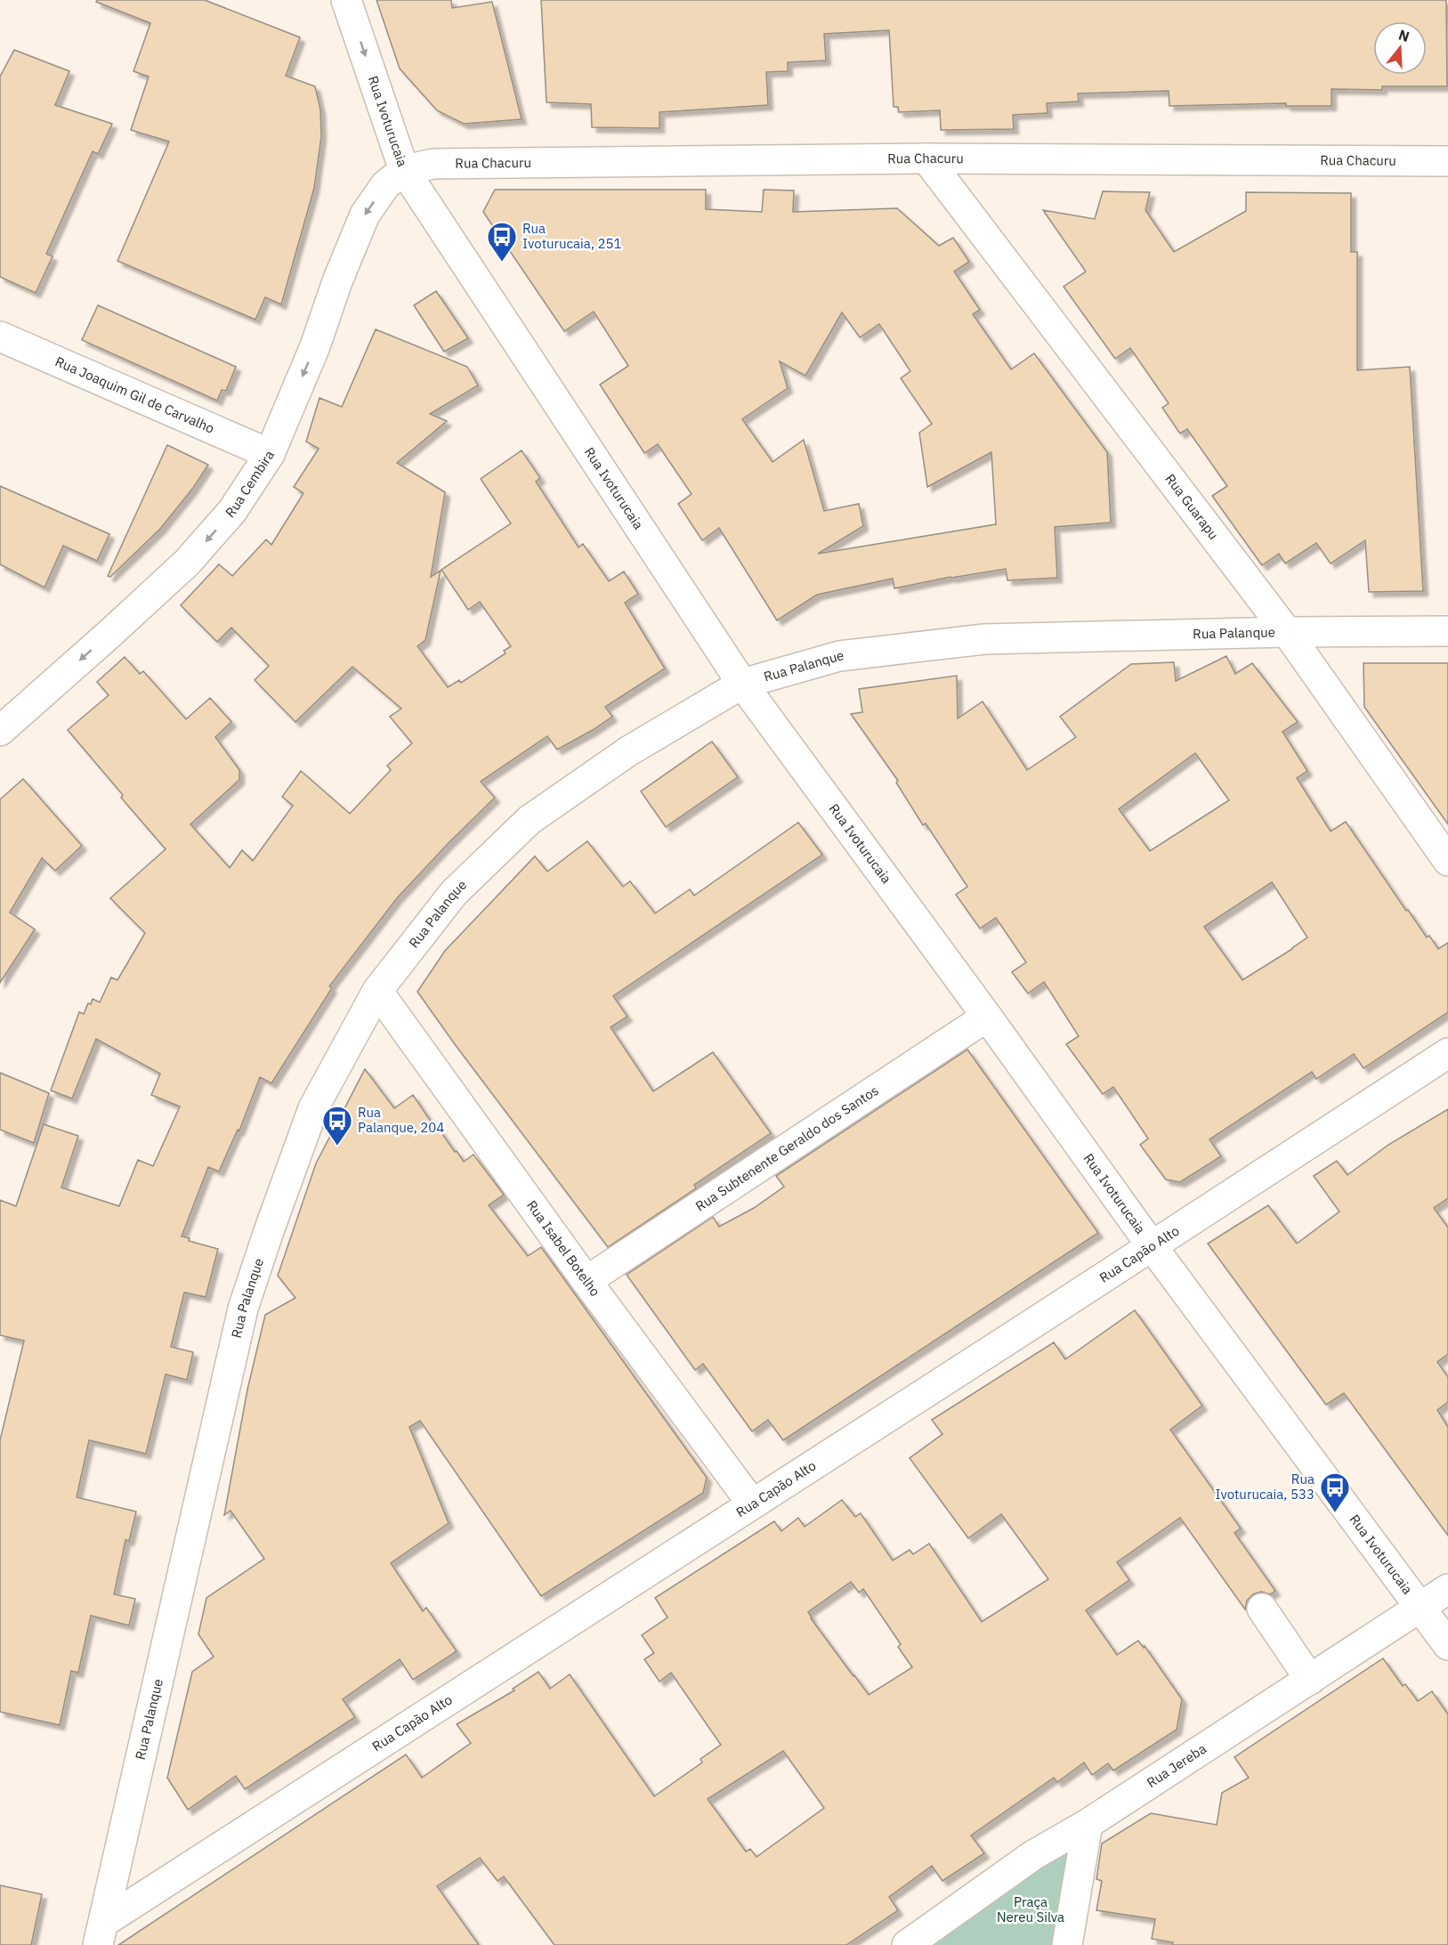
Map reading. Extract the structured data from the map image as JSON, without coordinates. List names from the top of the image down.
{
  "streets": {
    "street": [
      "Rua Ivoturucaia",
      "Rua Chacuru",
      "Rua Joaquim Gil de Carvalho",
      "Rua Cembira",
      "Rua Guarapu",
      "Rua Palanque",
      "Rua Subtenente Geraldo dos Santos",
      "Rua Isabel Botelho",
      "Rua Capão Alto",
      "Rua Jereba"
    ]
  },
  "crossings": [
    ["Rua Ivoturucaia", "Rua Chacuru"],
    ["Rua Ivoturucaia", "Rua Cembira"],
    ["Rua Ivoturucaia", "Rua Palanque"],
    ["Rua Ivoturucaia", "Rua Subtenente Geraldo dos Santos"],
    ["Rua Ivoturucaia", "Rua Capão Alto"],
    ["Rua Ivoturucaia", "Rua Jereba"],
    ["Rua Chacuru", "Rua Cembira"],
    ["Rua Chacuru", "Rua Guarapu"],
    ["Rua Joaquim Gil de Carvalho", "Rua Cembira"],
    ["Rua Guarapu", "Rua Palanque"],
    ["Rua Palanque", "Rua Isabel Botelho"],
    ["Rua Palanque", "Rua Capão Alto"],
    ["Rua Subtenente Geraldo dos Santos", "Rua Isabel Botelho"],
    ["Rua Isabel Botelho", "Rua Capão Alto"]
  ],
  "one_way": ["Rua Cembira"],
  "parks": ["Praça Nereu Silva"],
  "places": {
    "bus stop": ["Rua Ivoturucaia, 251", "Rua Palanque, 204", "Rua Ivoturucaia, 533"]
  },
  "north": "top"
}
